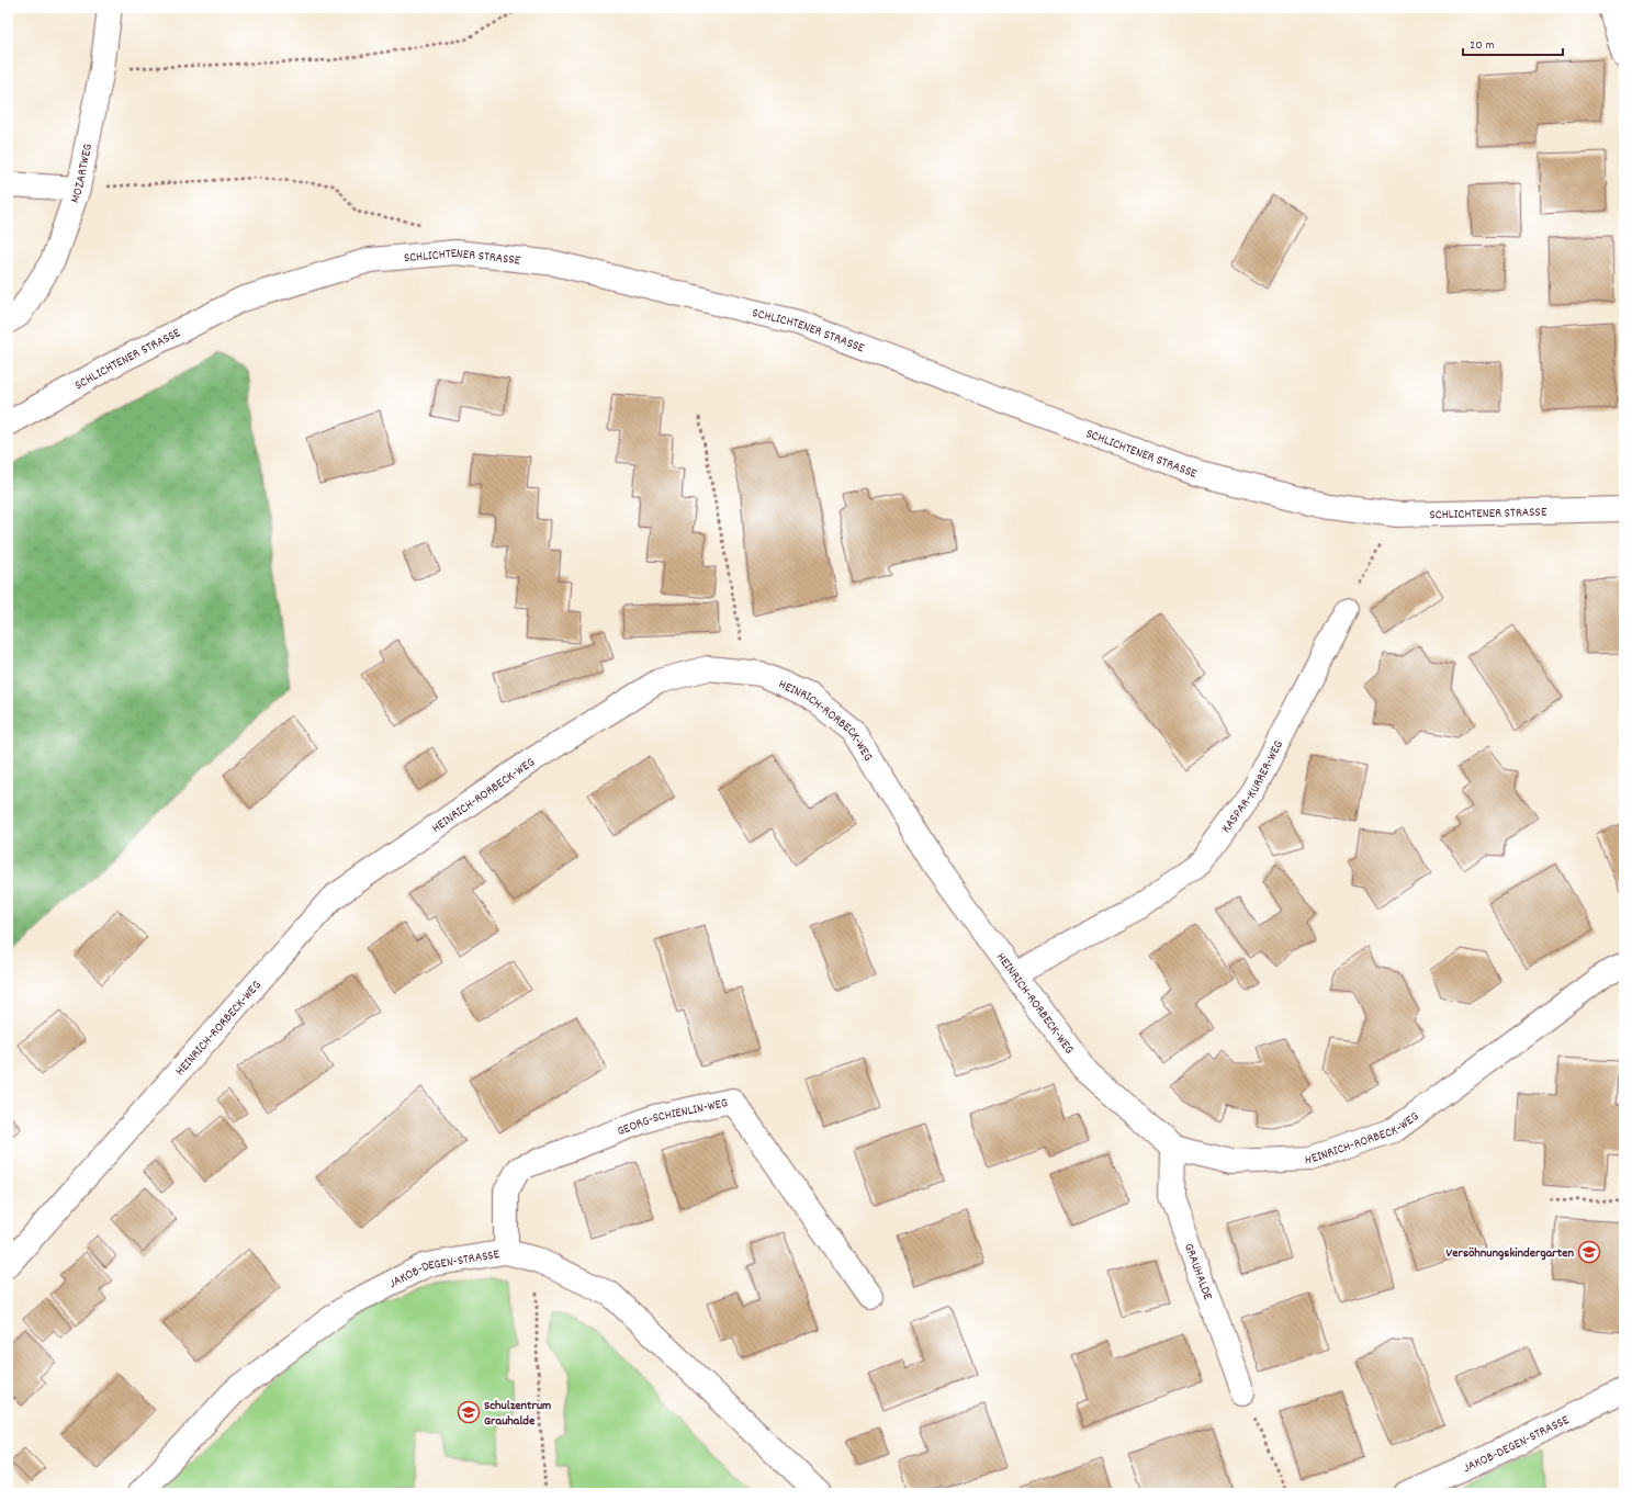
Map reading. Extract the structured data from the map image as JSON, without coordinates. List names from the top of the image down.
{
  "streets": {
    "street": [
      "MOZARTWEG",
      "SCHLICHTENER STRASSE",
      "HEINRICH-RORBECK-WEG",
      "KASPAR-KURRER-WEG",
      "GEORG-SCHIENLIN-WEG",
      "JAKOB-DEGEN-STRASSE",
      "GRAUHALDE"
    ]
  },
  "crossings": [
    ["HEINRICH-RORBECK-WEG", "KASPAR-KURRER-WEG"],
    ["HEINRICH-RORBECK-WEG", "GRAUHALDE"],
    ["GEORG-SCHIENLIN-WEG", "JAKOB-DEGEN-STRASSE"]
  ],
  "places": {
    "school or university": ["Versöhnungskindergarten", "Schulzentrum Grauhalde"]
  },
  "scale_bar": "20 m"
}
